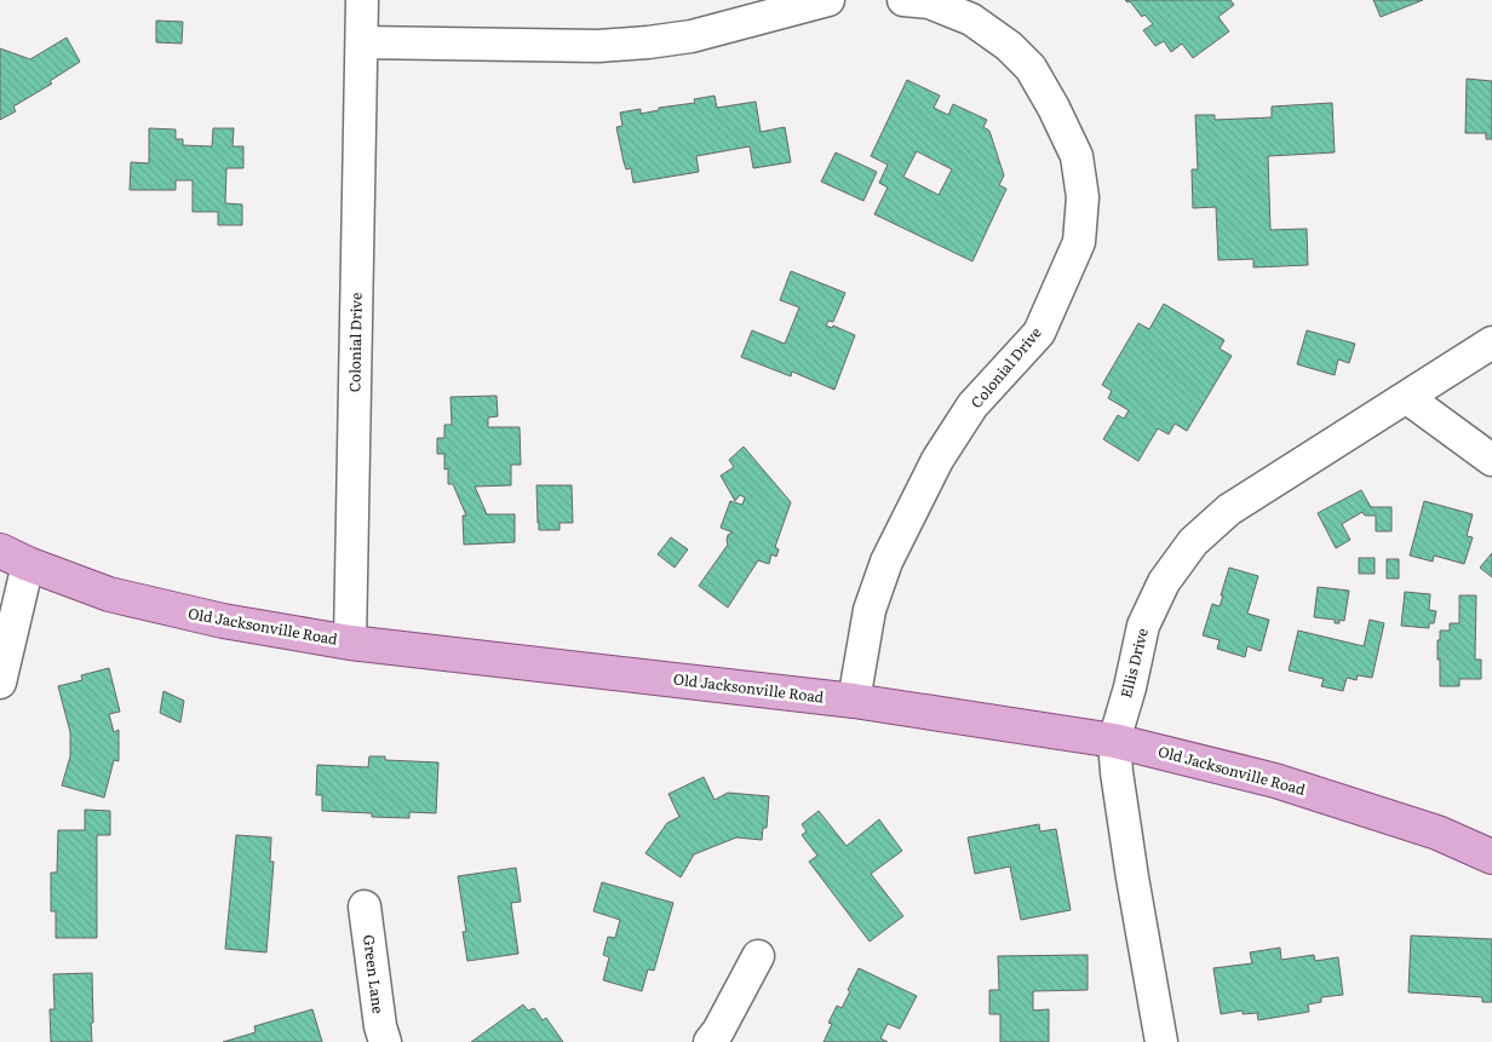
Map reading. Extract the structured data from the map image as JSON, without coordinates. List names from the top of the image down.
{
  "streets": {
    "main road": ["Old Jacksonville Road"],
    "street": ["Colonial Drive", "Ellis Drive", "Green Lane"]
  },
  "crossings": [
    ["Colonial Drive", "Old Jacksonville Road"],
    ["Old Jacksonville Road", "Ellis Drive"]
  ]
}
